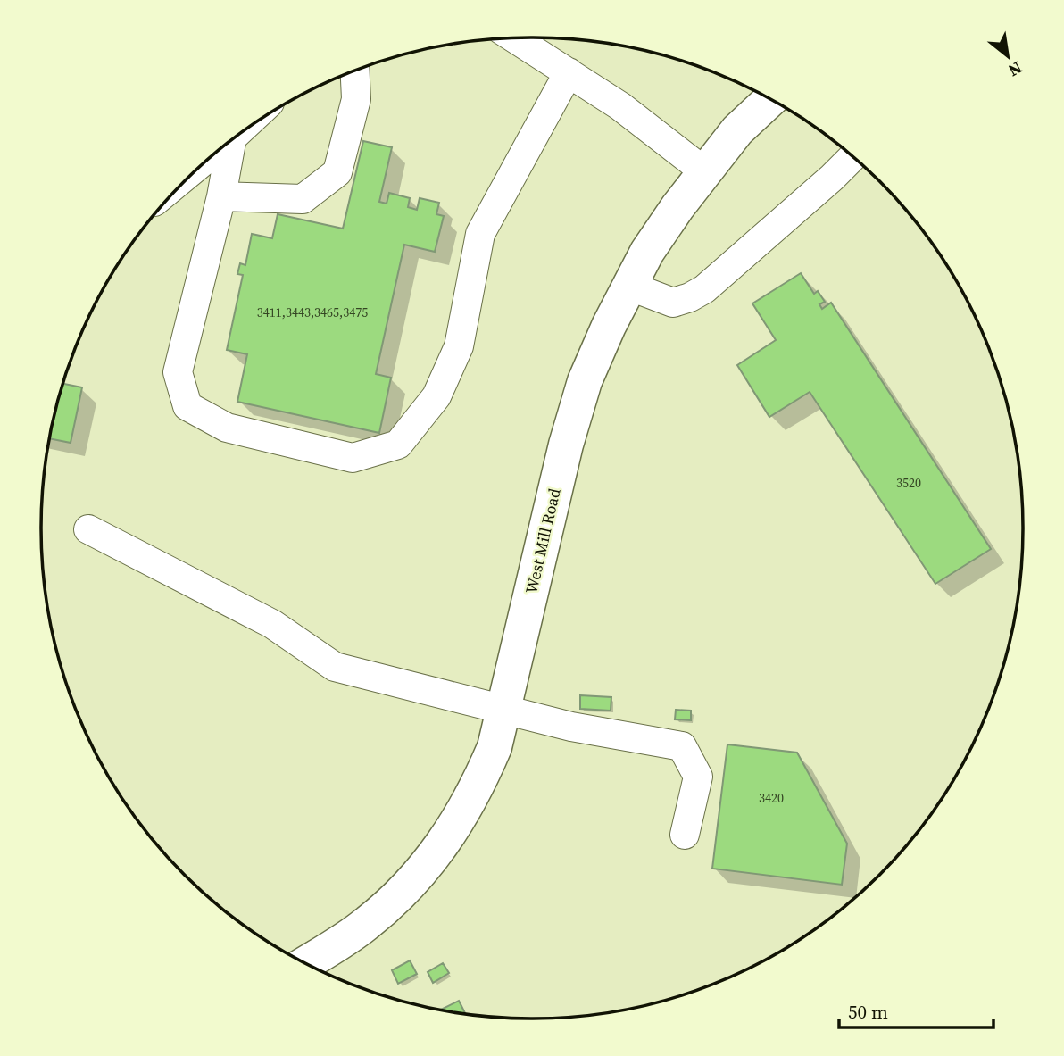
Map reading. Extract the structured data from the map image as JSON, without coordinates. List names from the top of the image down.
{
  "streets": {
    "main road": ["West Mill Road"]
  },
  "house_numbers": ["3411,3443,3465,3475", "3520", "3420"],
  "scale_bar": "50 m",
  "north": "bottom right"
}
